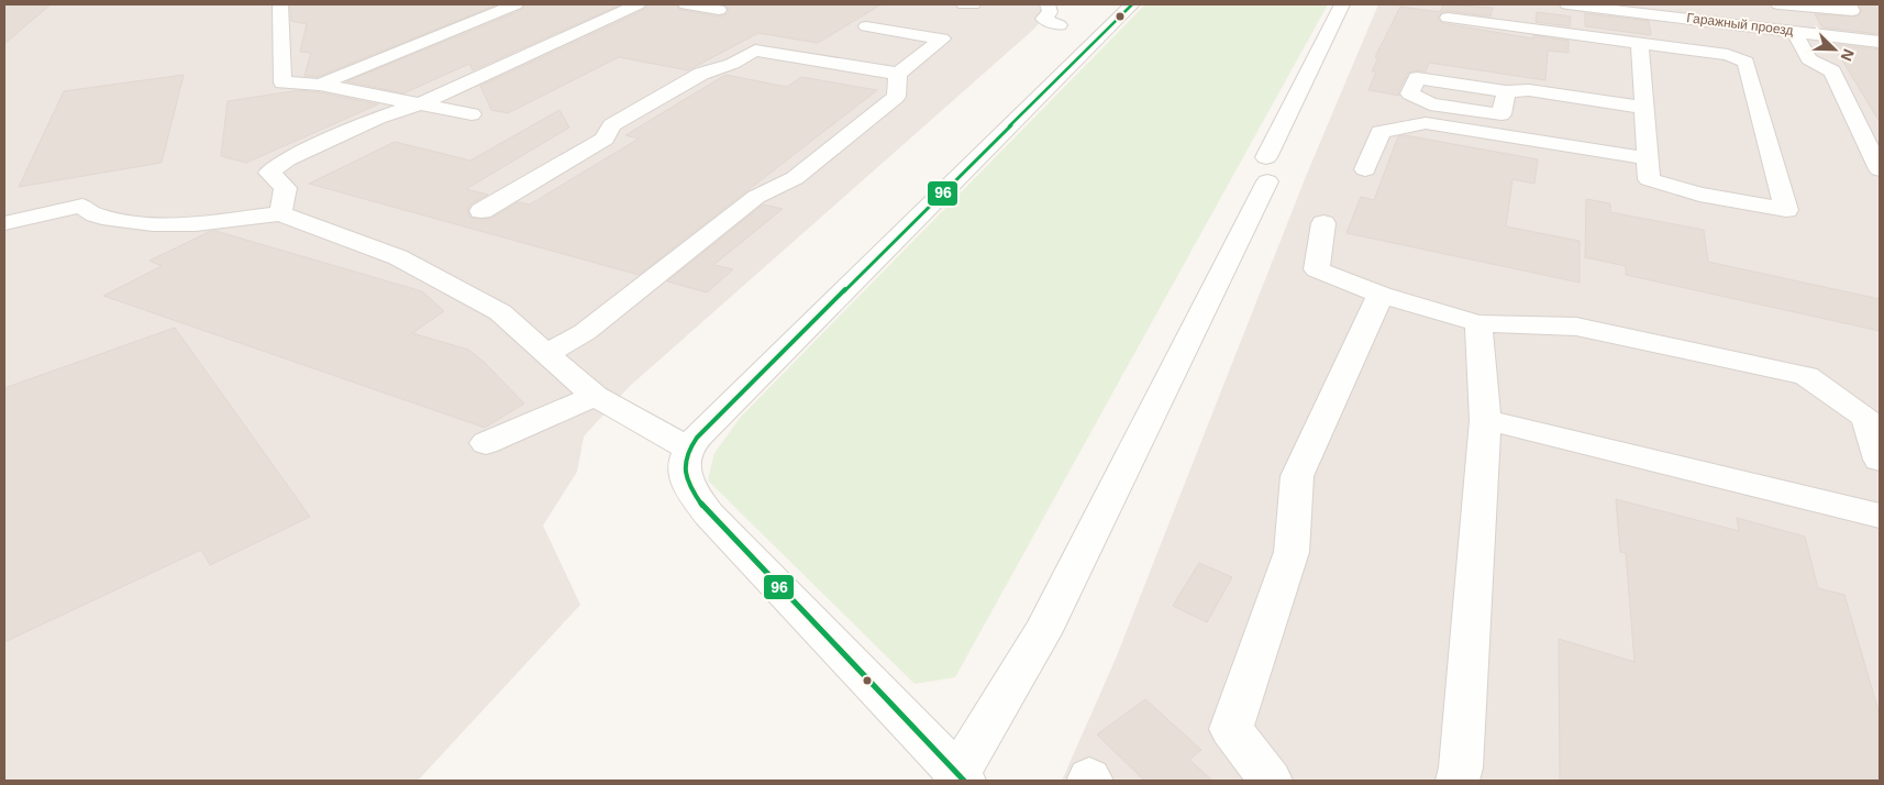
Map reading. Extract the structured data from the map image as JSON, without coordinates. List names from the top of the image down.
{
  "streets": {
    "street": ["Гаражный проезд"]
  },
  "lines": ["transit line 96"],
  "north": "bottom right"
}
